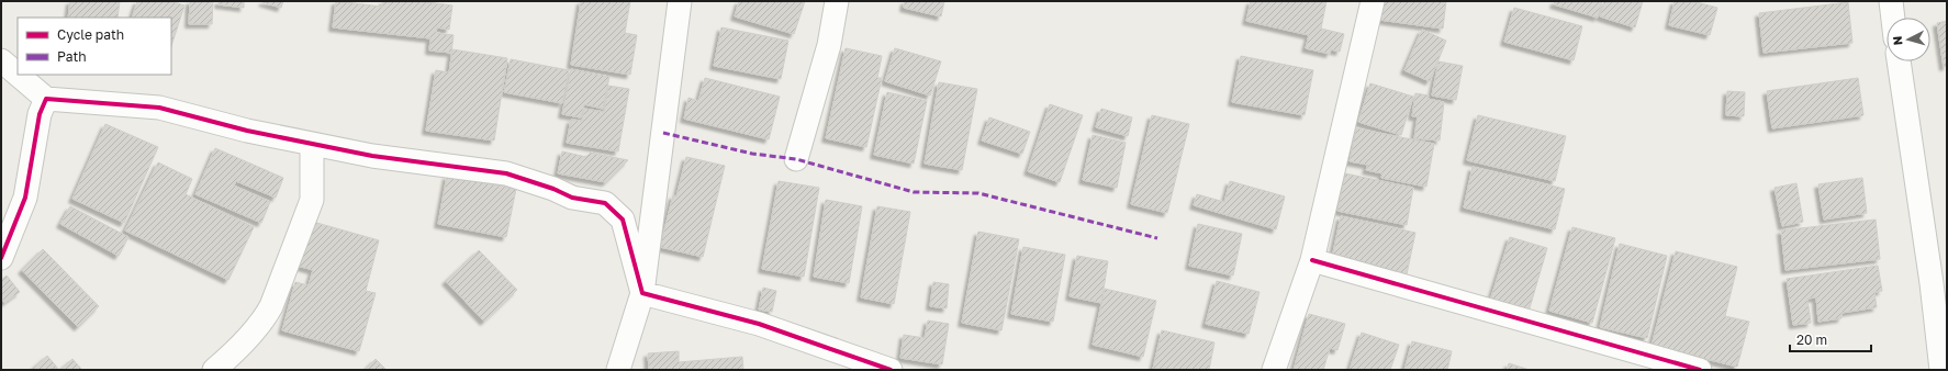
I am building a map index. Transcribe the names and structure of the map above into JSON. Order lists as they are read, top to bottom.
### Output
{
  "legend": ["Cycle path", "Path"],
  "scale_bar": "20 m",
  "north": "left"
}
